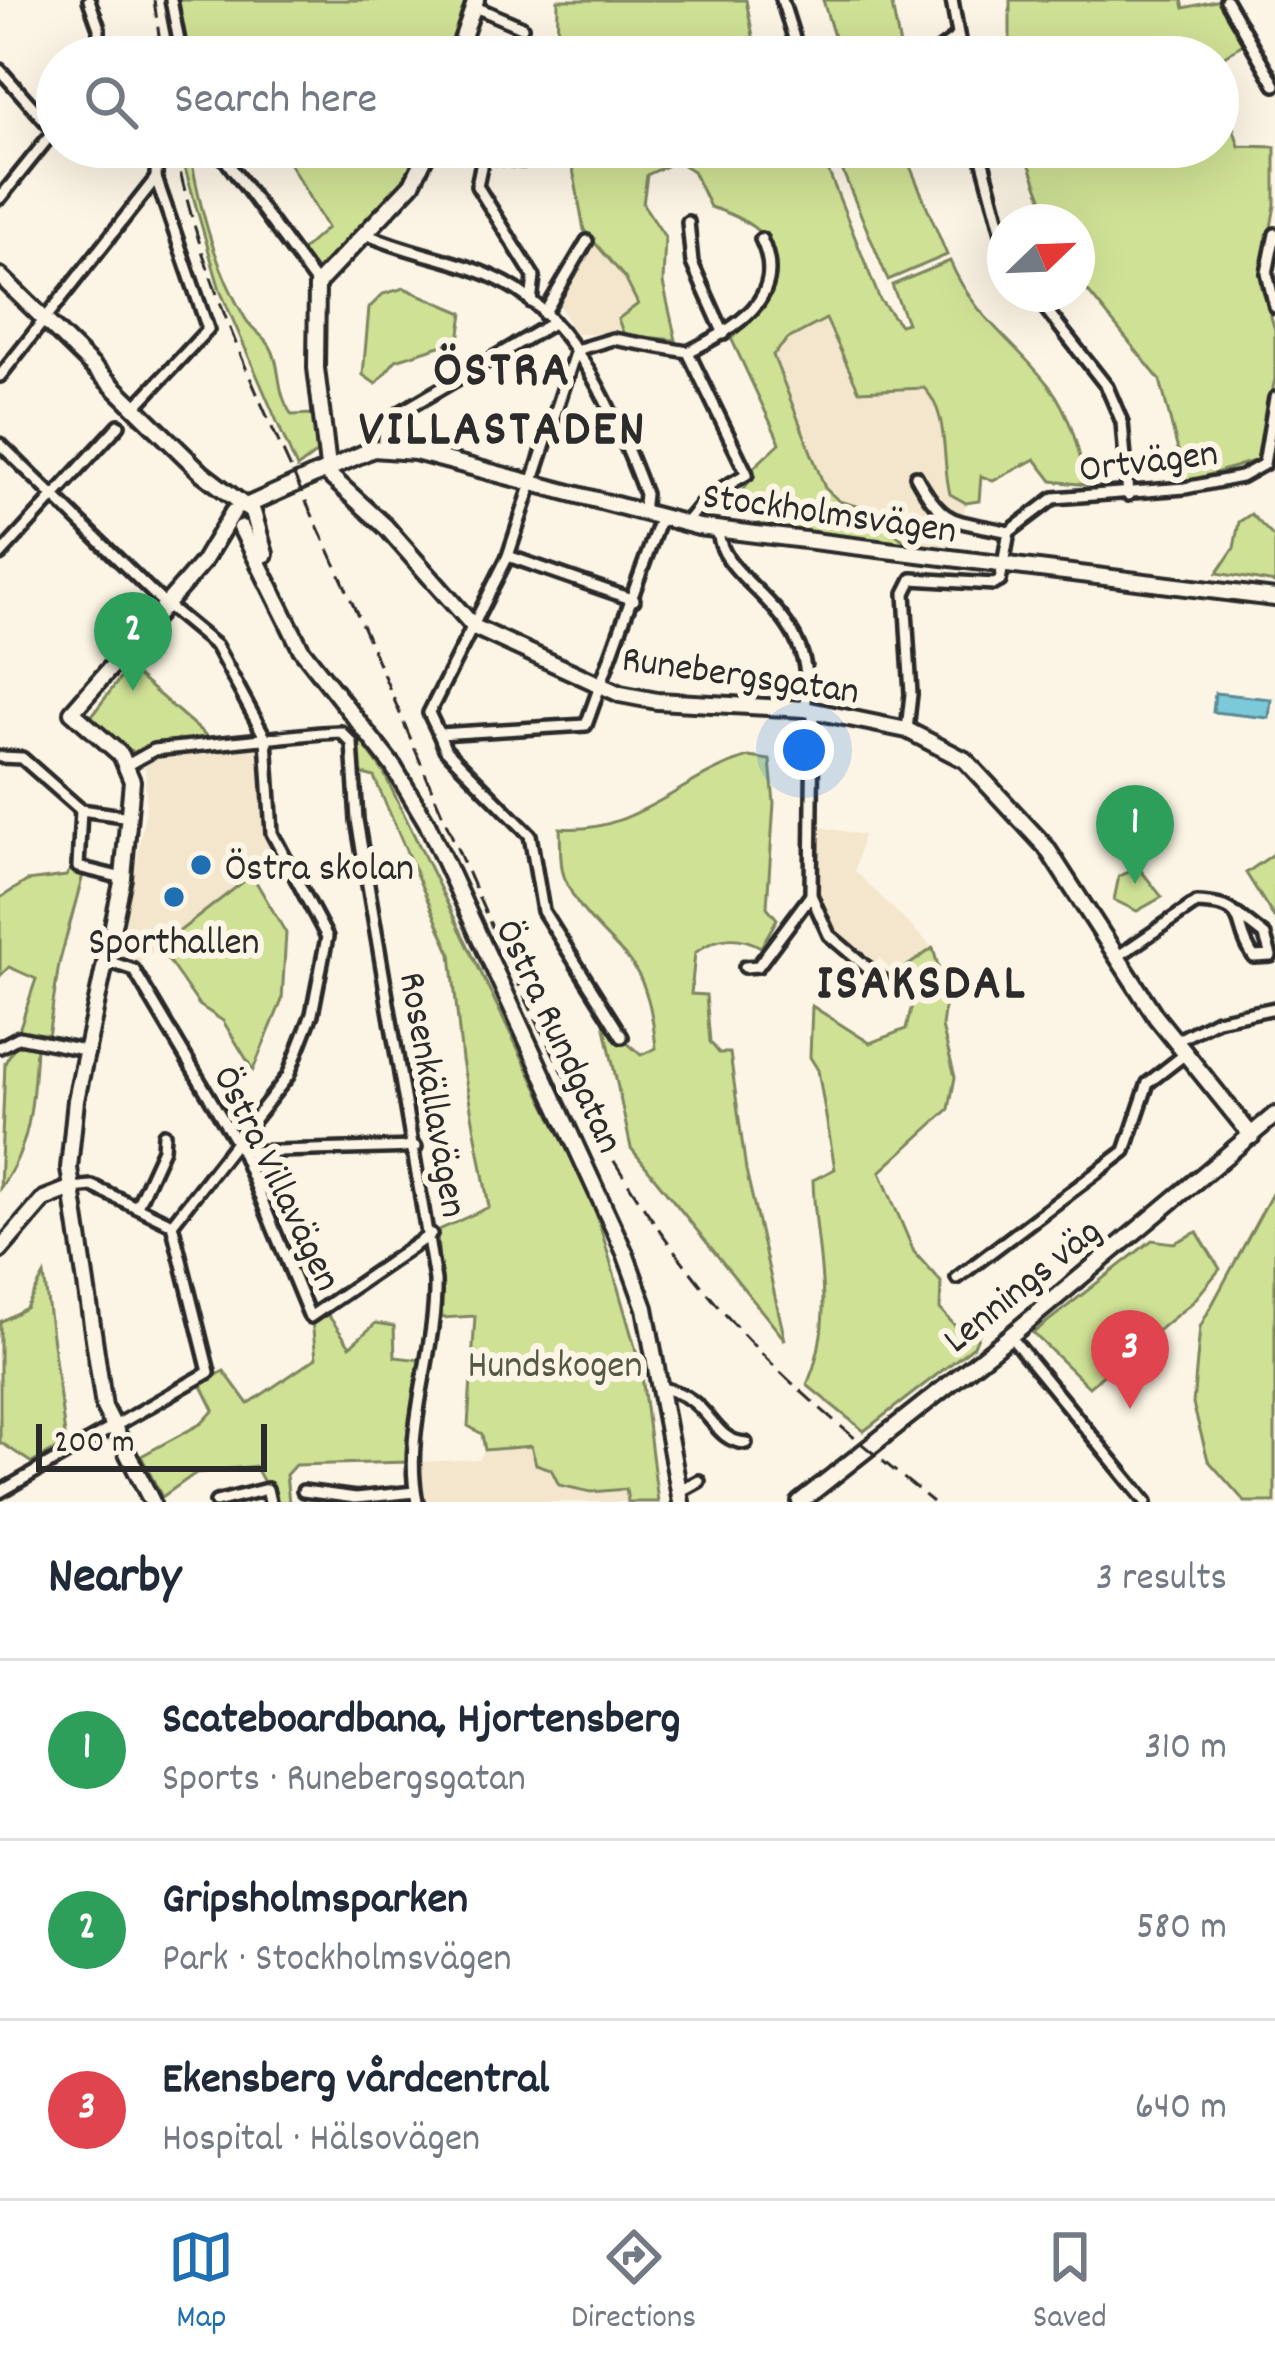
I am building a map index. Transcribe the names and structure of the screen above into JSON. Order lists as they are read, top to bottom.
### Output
{
  "streets": {
    "street": [
      "Ortvägen",
      "Stockholmsvägen",
      "Runebergsgatan",
      "Östra Rundgatan",
      "Rosenkällavägen",
      "Östra Villavägen",
      "Lennings väg"
    ]
  },
  "crossings": [
    ["Runebergsgatan", "Lennings väg"],
    ["Rosenkällavägen", "Östra Villavägen"]
  ],
  "districts": ["ÖSTRA VILLASTADEN", "ISAKSDAL"],
  "parks": ["Hundskogen"],
  "places": ["Östra skolan", "Sporthallen"],
  "scale_bar": "200 m",
  "north": "top right",
  "page": {
    "search": "Search here",
    "pins": ["2", "1", "3"],
    "scale": "200 m",
    "heading": ["Nearby", "3 results"],
    "list": [
      {
        "mark": "1",
        "name": "Scateboardbana, Hjortensberg",
        "note": "Sports · Runebergsgatan",
        "value": "310 m"
      },
      {
        "mark": "2",
        "name": "Gripsholmsparken",
        "note": "Park · Stockholmsvägen",
        "value": "580 m"
      },
      {
        "mark": "3",
        "name": "Ekensberg vårdcentral",
        "note": "Hospital · Hälsovägen",
        "value": "640 m"
      }
    ],
    "nav": ["Map", "Directions", "Saved"]
  }
}
